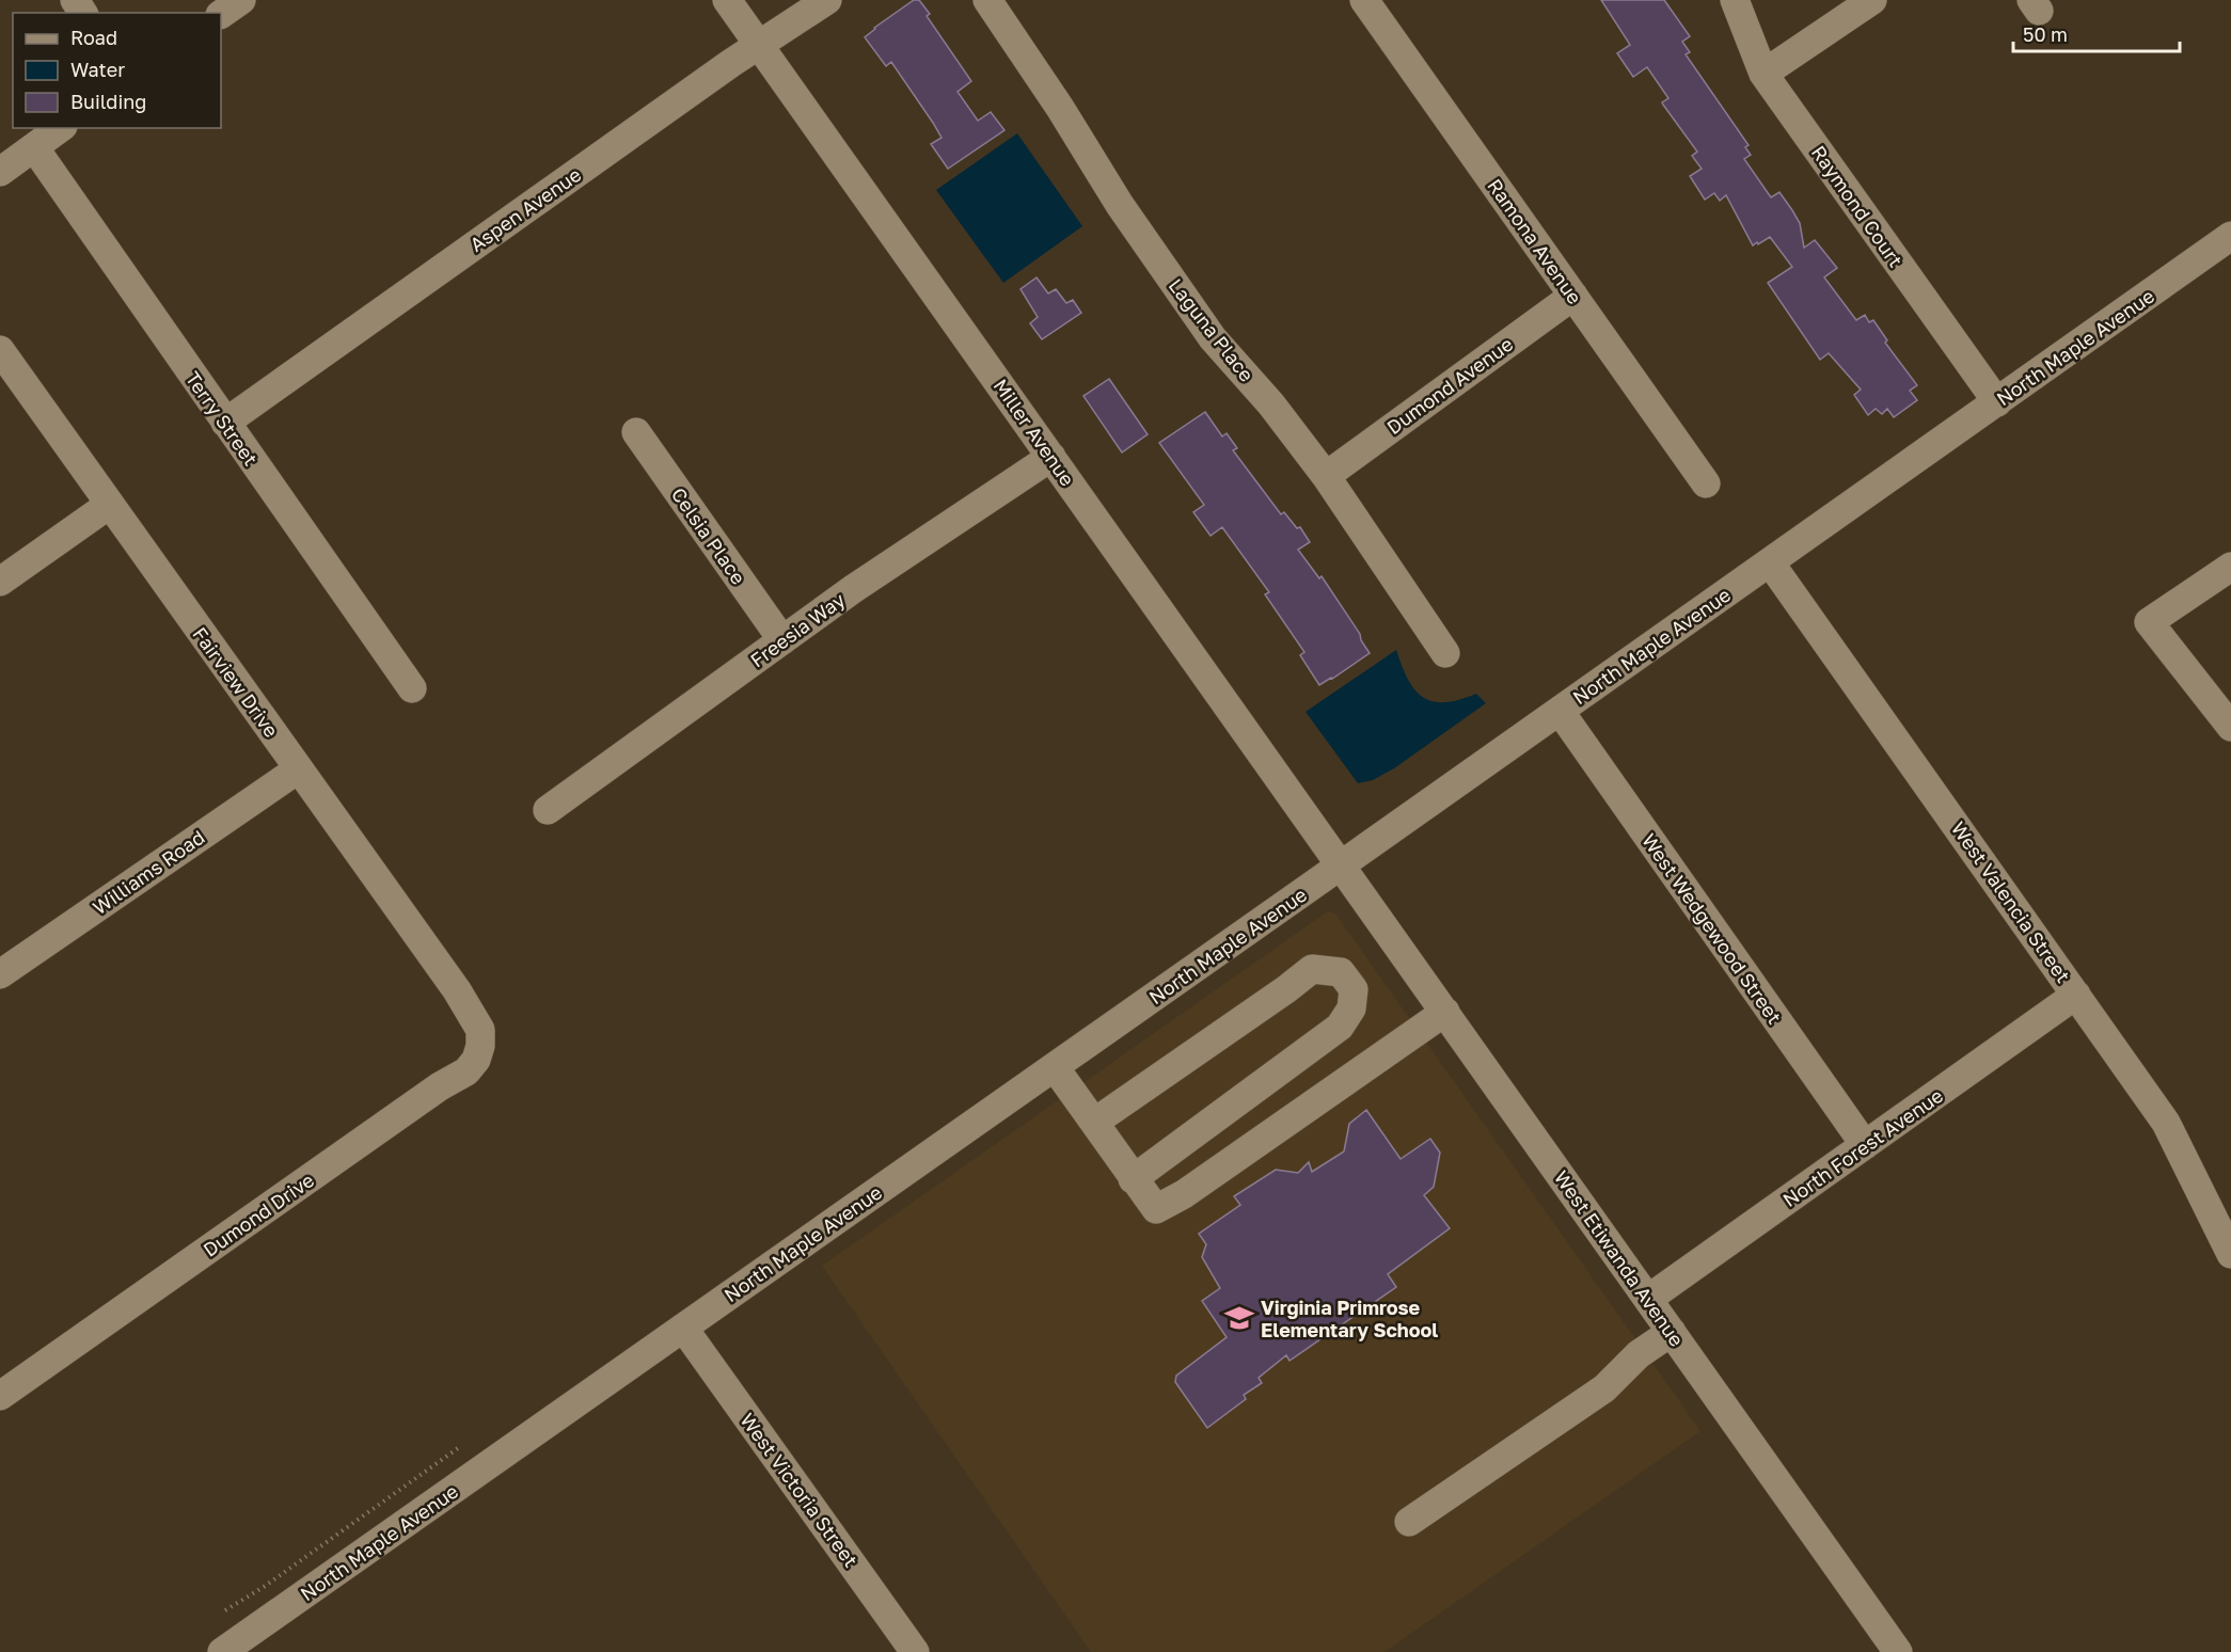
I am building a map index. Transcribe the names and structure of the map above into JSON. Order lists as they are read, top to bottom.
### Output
{
  "streets": {
    "street": [
      "Raymond Court",
      "Aspen Avenue",
      "Ramona Avenue",
      "Laguna Place",
      "North Maple Avenue",
      "Dumond Avenue",
      "Terry Street",
      "Miller Avenue",
      "Celsia Place",
      "Freesia Way",
      "Fairview Drive",
      "Williams Road",
      "West Valencia Street",
      "West Wedgewood Street",
      "North Forest Avenue",
      "Dumond Drive",
      "West Etiwanda Avenue",
      "West Victoria Street"
    ]
  },
  "crossings": [
    ["Raymond Court", "North Maple Avenue"],
    ["Aspen Avenue", "Terry Street"],
    ["Aspen Avenue", "Miller Avenue"],
    ["Ramona Avenue", "Dumond Avenue"],
    ["Laguna Place", "Dumond Avenue"],
    ["North Maple Avenue", "Miller Avenue"],
    ["North Maple Avenue", "West Valencia Street"],
    ["North Maple Avenue", "West Wedgewood Street"],
    ["North Maple Avenue", "West Etiwanda Avenue"],
    ["North Maple Avenue", "West Victoria Street"],
    ["Miller Avenue", "Freesia Way"],
    ["Miller Avenue", "West Etiwanda Avenue"],
    ["Celsia Place", "Freesia Way"],
    ["Fairview Drive", "Williams Road"],
    ["Fairview Drive", "Dumond Drive"],
    ["West Valencia Street", "North Forest Avenue"],
    ["West Wedgewood Street", "North Forest Avenue"],
    ["North Forest Avenue", "West Etiwanda Avenue"]
  ],
  "places": {
    "school or university": ["Virginia Primrose Elementary School"]
  },
  "legend": ["Road", "Water", "Building"],
  "scale_bar": "50 m"
}
